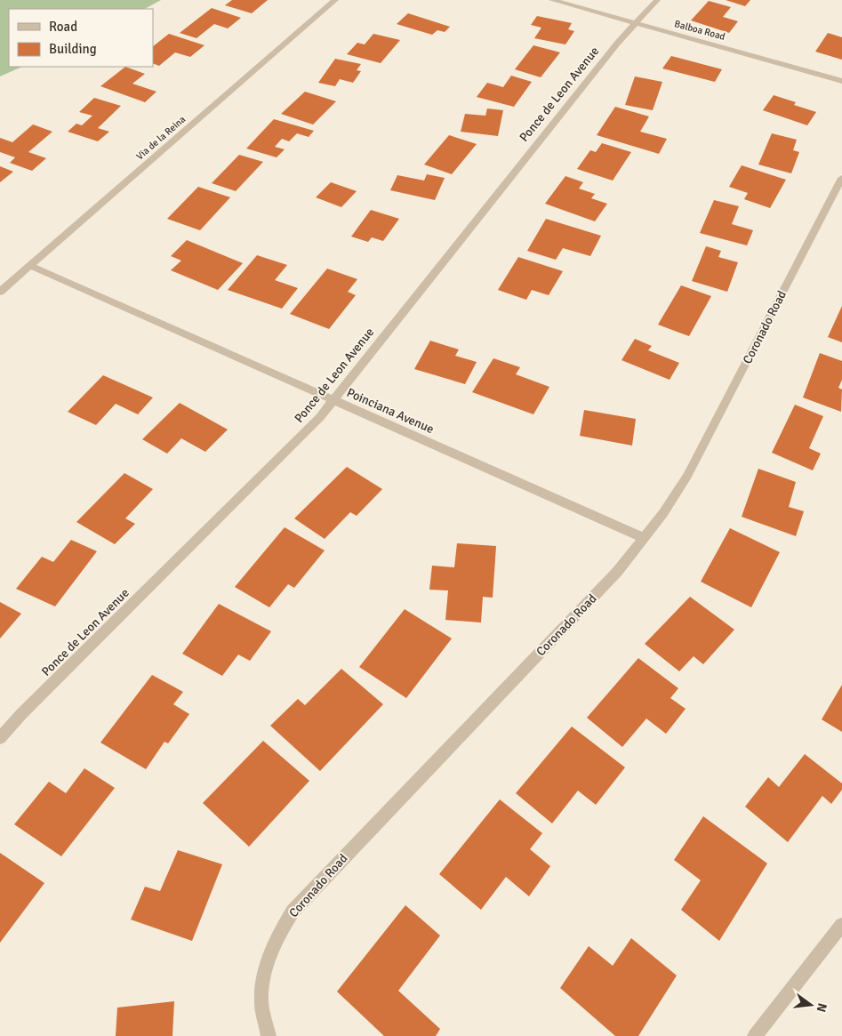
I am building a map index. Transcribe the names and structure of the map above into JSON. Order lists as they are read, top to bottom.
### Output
{
  "streets": {
    "street": [
      "Balboa Road",
      "Ponce de Leon Avenue",
      "Via de la Reina",
      "Coronado Road",
      "Poinciana Avenue"
    ]
  },
  "crossings": [
    ["Balboa Road", "Ponce de Leon Avenue"],
    ["Ponce de Leon Avenue", "Poinciana Avenue"],
    ["Via de la Reina", "Poinciana Avenue"],
    ["Coronado Road", "Poinciana Avenue"]
  ],
  "legend": ["Road", "Building"],
  "north": "right"
}
